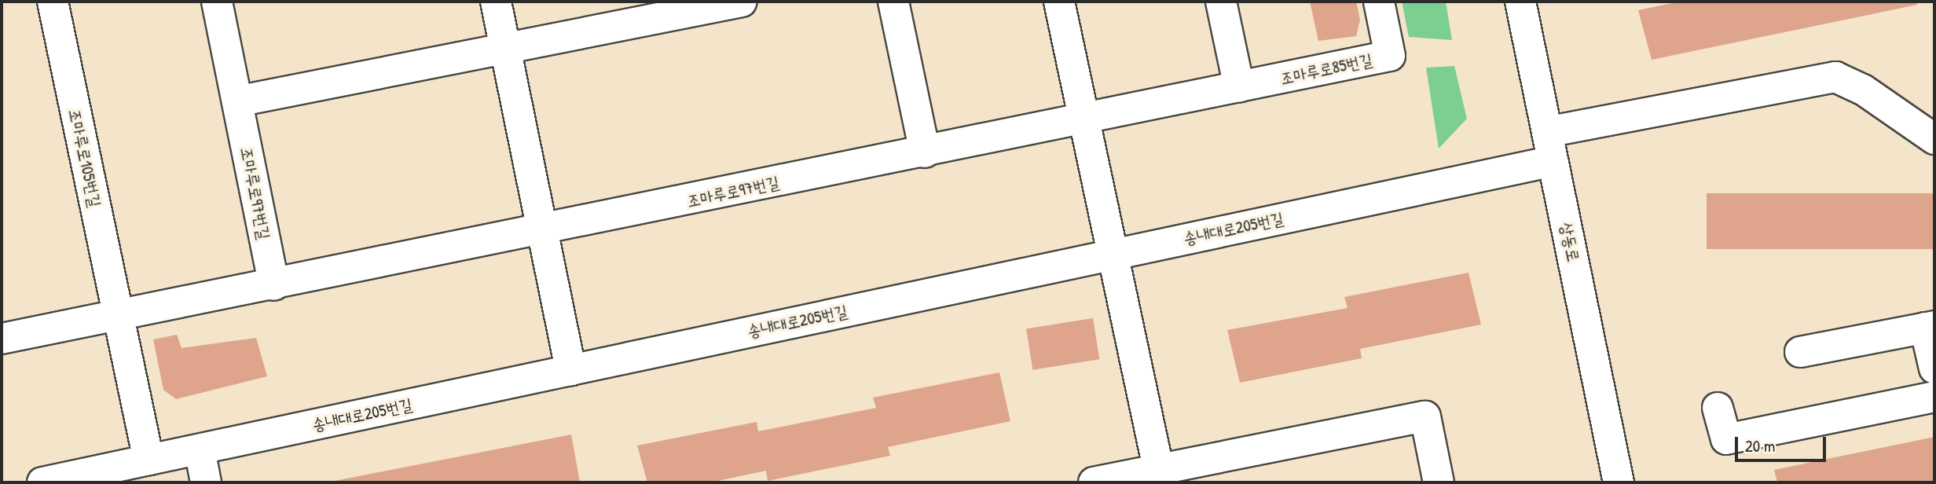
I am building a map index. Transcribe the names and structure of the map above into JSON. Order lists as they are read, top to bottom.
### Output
{
  "streets": {
    "street": [
      "조마루로85번길",
      "조마루로105번길",
      "조마루로97번길",
      "송내대로205번길",
      "상동로"
    ]
  },
  "crossings": [
    ["조마루로85번길", "조마루로97번길"],
    ["조마루로105번길", "조마루로97번길"],
    ["조마루로105번길", "송내대로205번길"],
    ["송내대로205번길", "상동로"]
  ],
  "scale_bar": "20 m"
}
